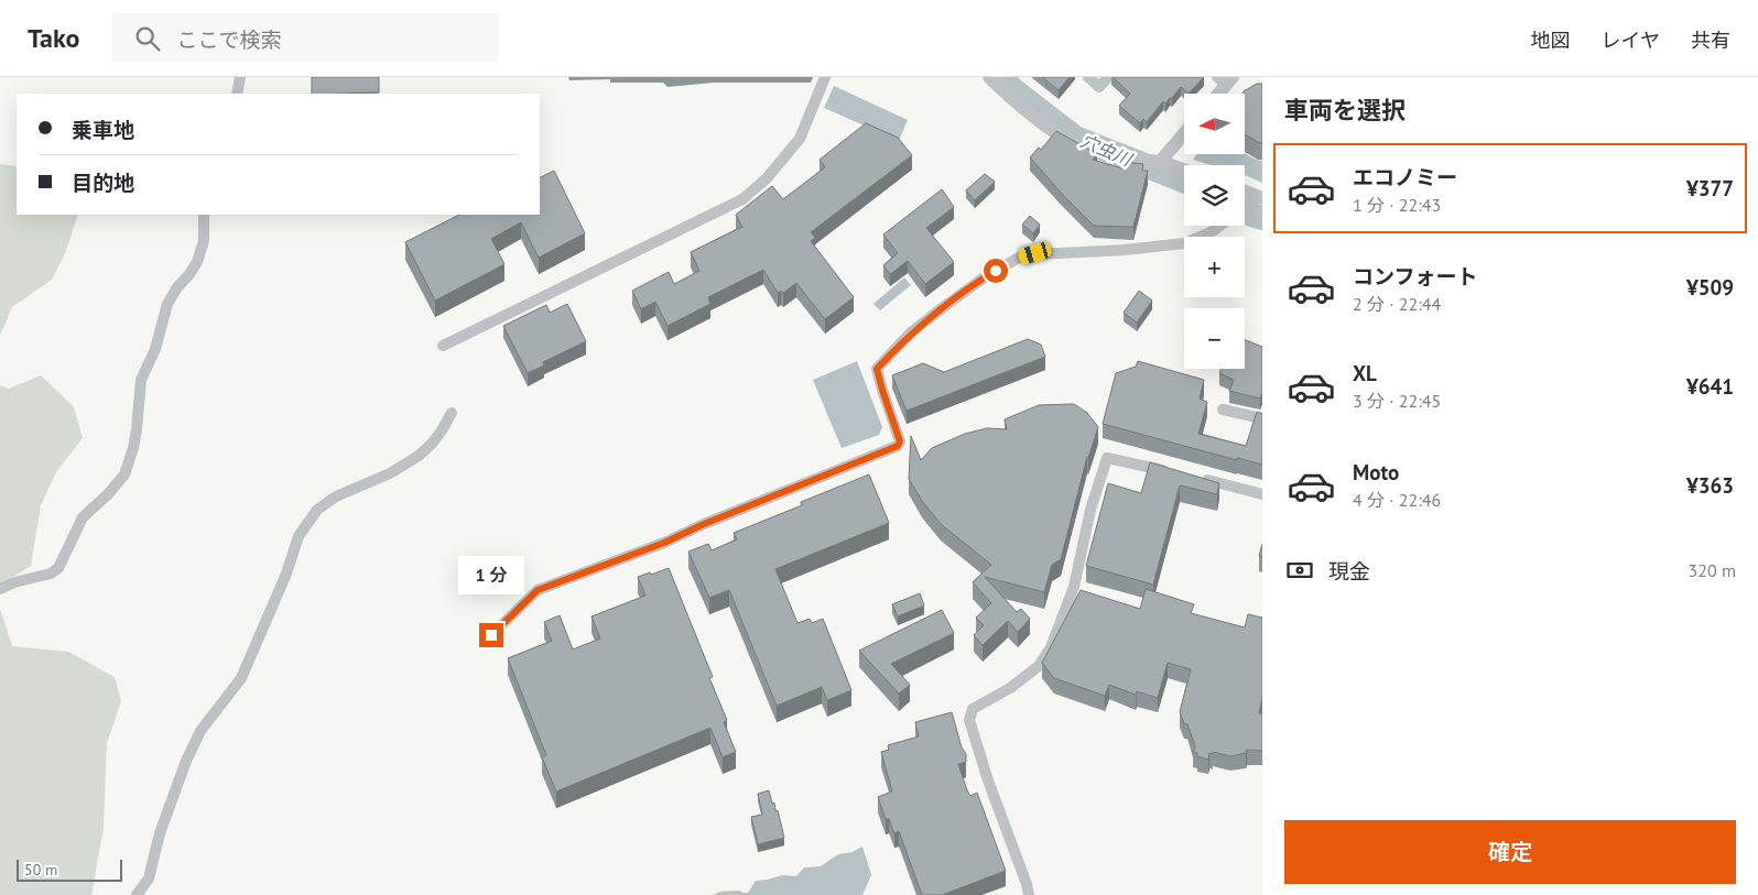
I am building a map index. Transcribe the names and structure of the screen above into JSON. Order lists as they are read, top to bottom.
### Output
{
  "water": ["穴虫川"],
  "scale_bar": "50 m",
  "north": "left",
  "page": {
    "header": "Tako",
    "search": "ここで検索",
    "nav": ["地図", "レイヤ", "共有"],
    "heading": "車両を選択",
    "map_buttons": ["+", "−"],
    "banner": ["乗車地", "目的地"],
    "list": [
      {
        "name": "エコノミー",
        "note": "1 分 · 22:43",
        "value": "¥377"
      },
      {
        "name": "コンフォート",
        "note": "2 分 · 22:44",
        "value": "¥509"
      },
      {
        "name": "XL",
        "note": "3 分 · 22:45",
        "value": "¥641"
      },
      {
        "name": "Moto",
        "note": "4 分 · 22:46",
        "value": "¥363"
      }
    ],
    "pay": ["現金", "320 m"],
    "bubble": "1 分",
    "buttons": "確定",
    "scale": "50 m"
  }
}
